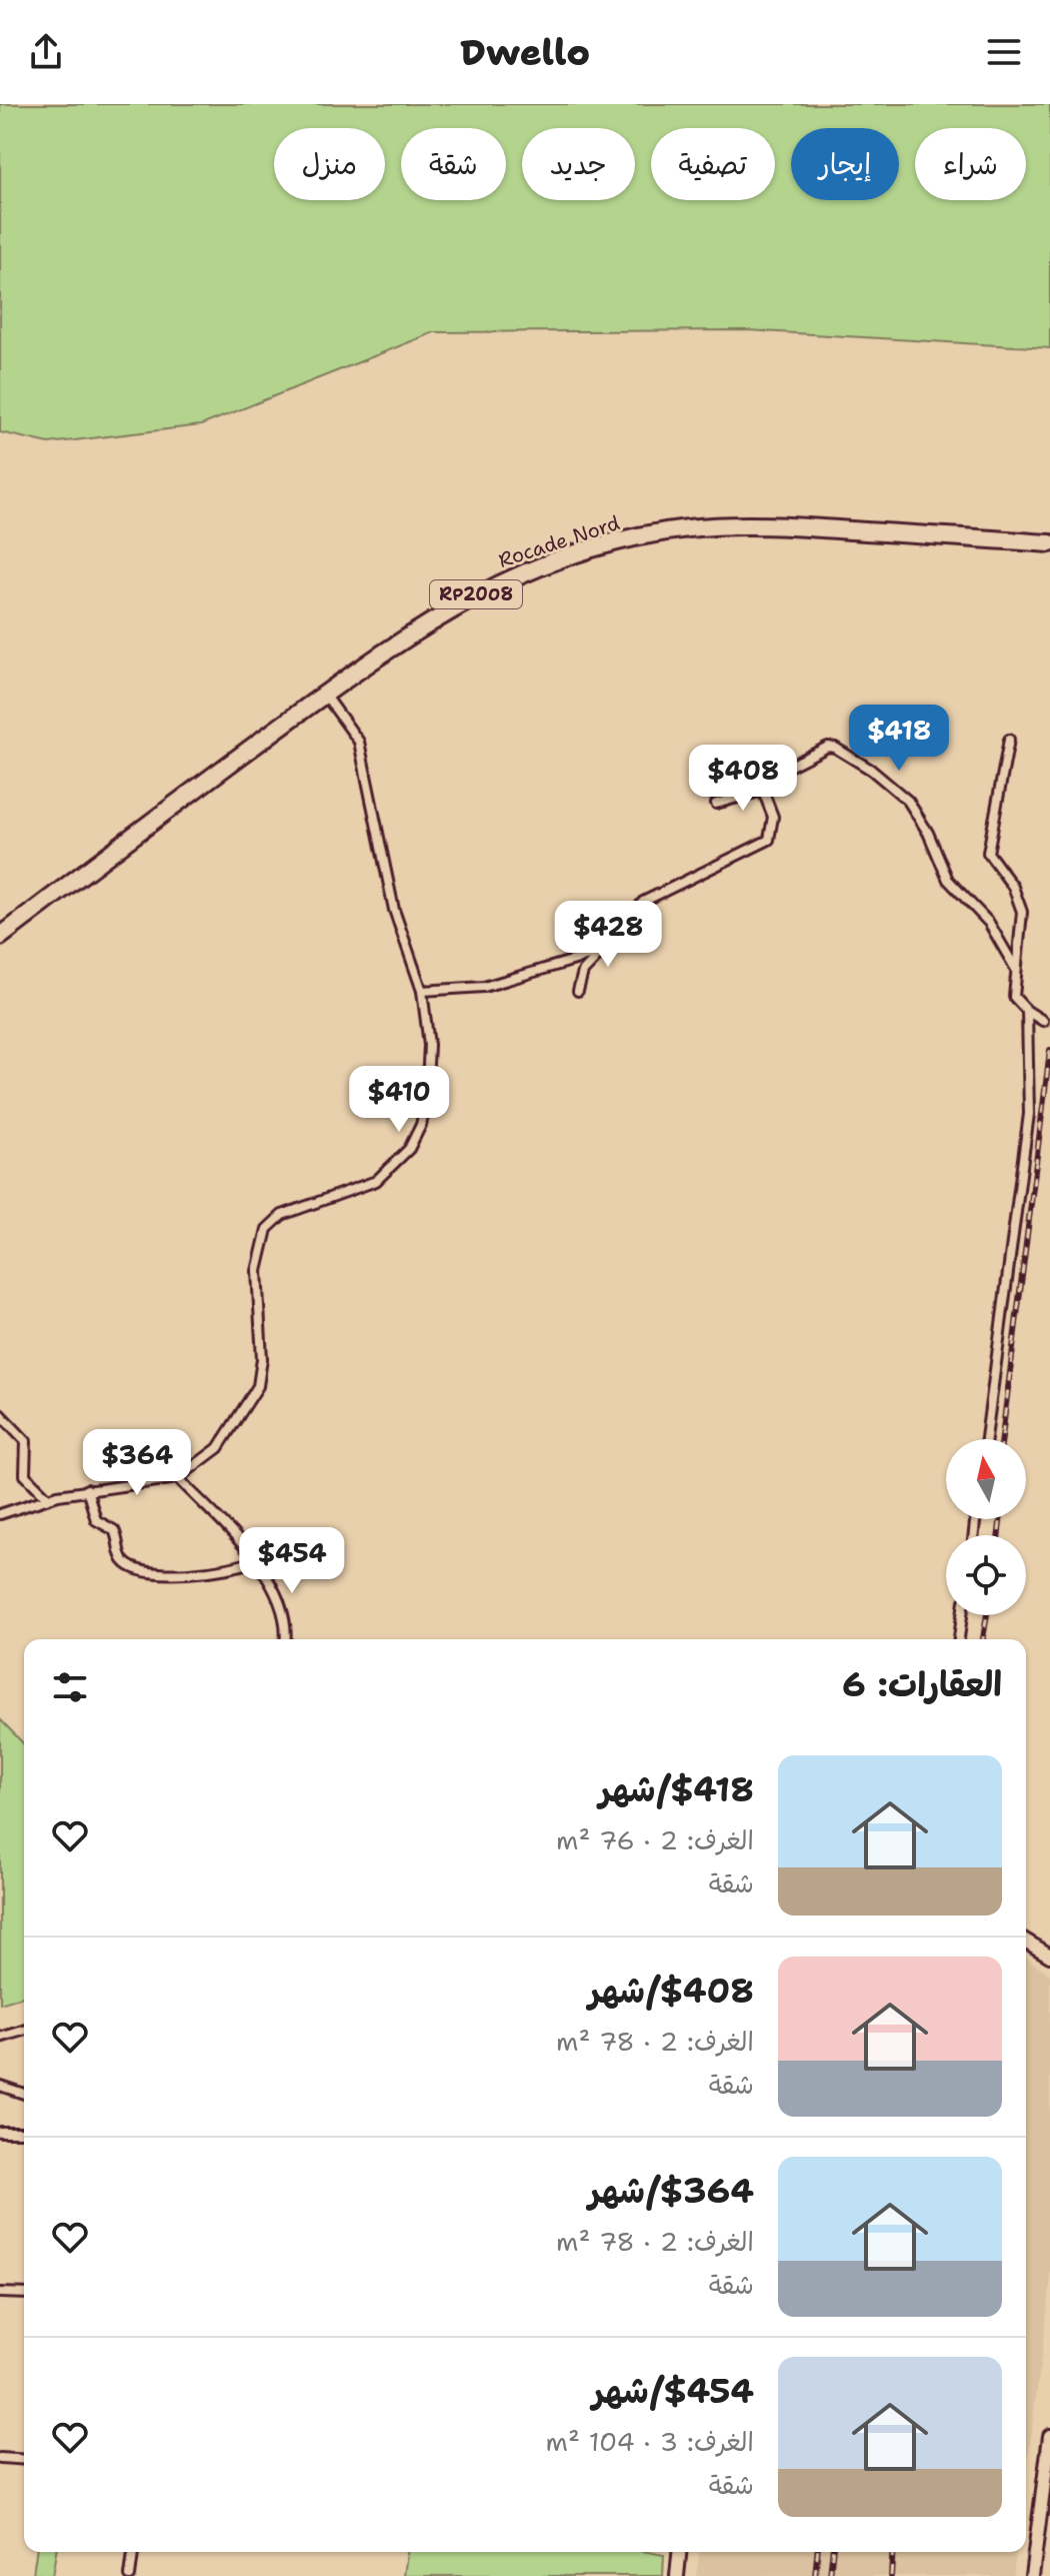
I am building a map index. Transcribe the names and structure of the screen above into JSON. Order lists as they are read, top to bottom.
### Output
{
  "streets": {
    "highway": ["Rocade Nord", "RP2008"]
  },
  "north": "top",
  "page": {
    "header": "Dwello",
    "chip": [
      "شراء",
      "إيجار",
      "تصفية",
      "جديد",
      "شقة",
      "منزل"
    ],
    "price": [
      "$418",
      "$408",
      "$428",
      "$410",
      "$364",
      "$454"
    ],
    "heading": "العقارات: 6",
    "list": [
      {
        "name": "$418/شهر",
        "note": "الغرف: 2 · 76 m² · شقة"
      },
      {
        "name": "$408/شهر",
        "note": "الغرف: 2 · 78 m² · شقة"
      },
      {
        "name": "$364/شهر",
        "note": "الغرف: 2 · 78 m² · شقة"
      },
      {
        "name": "$454/شهر",
        "note": "الغرف: 3 · 104 m² · شقة"
      }
    ]
  }
}
